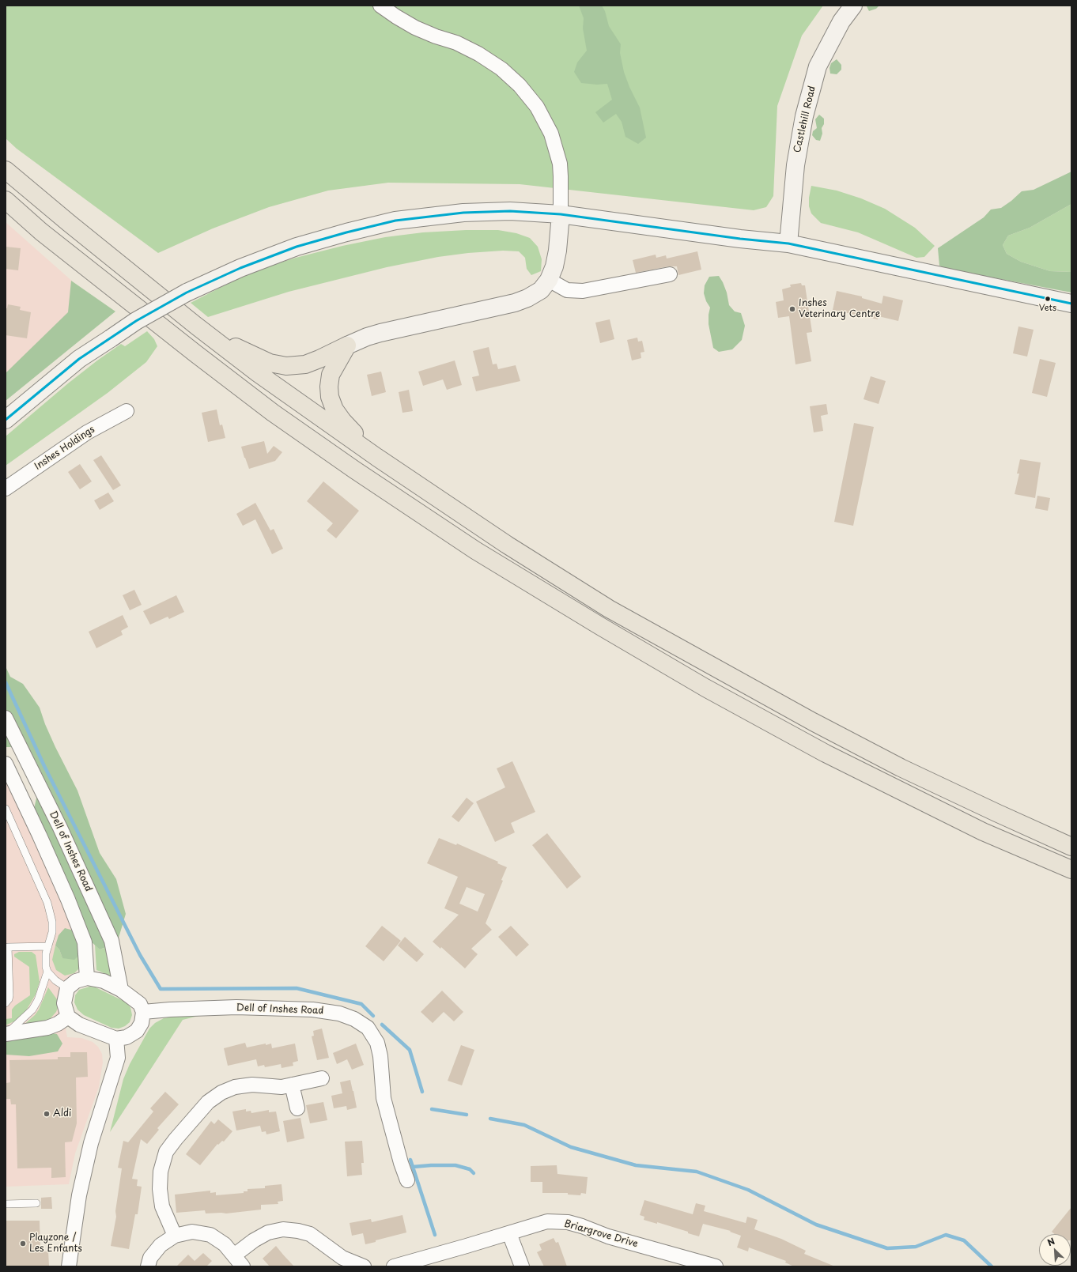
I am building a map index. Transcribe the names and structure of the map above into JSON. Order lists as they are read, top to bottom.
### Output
{
  "streets": {
    "main road": ["Castlehill Road"],
    "street": ["Inshes Holdings", "Dell of Inshes Road", "Briargrove Drive"]
  },
  "places": [
    "Vets",
    "Inshes Veterinary Centre",
    "Aldi",
    "Playzone / Les Enfants"
  ],
  "north": "top left"
}
